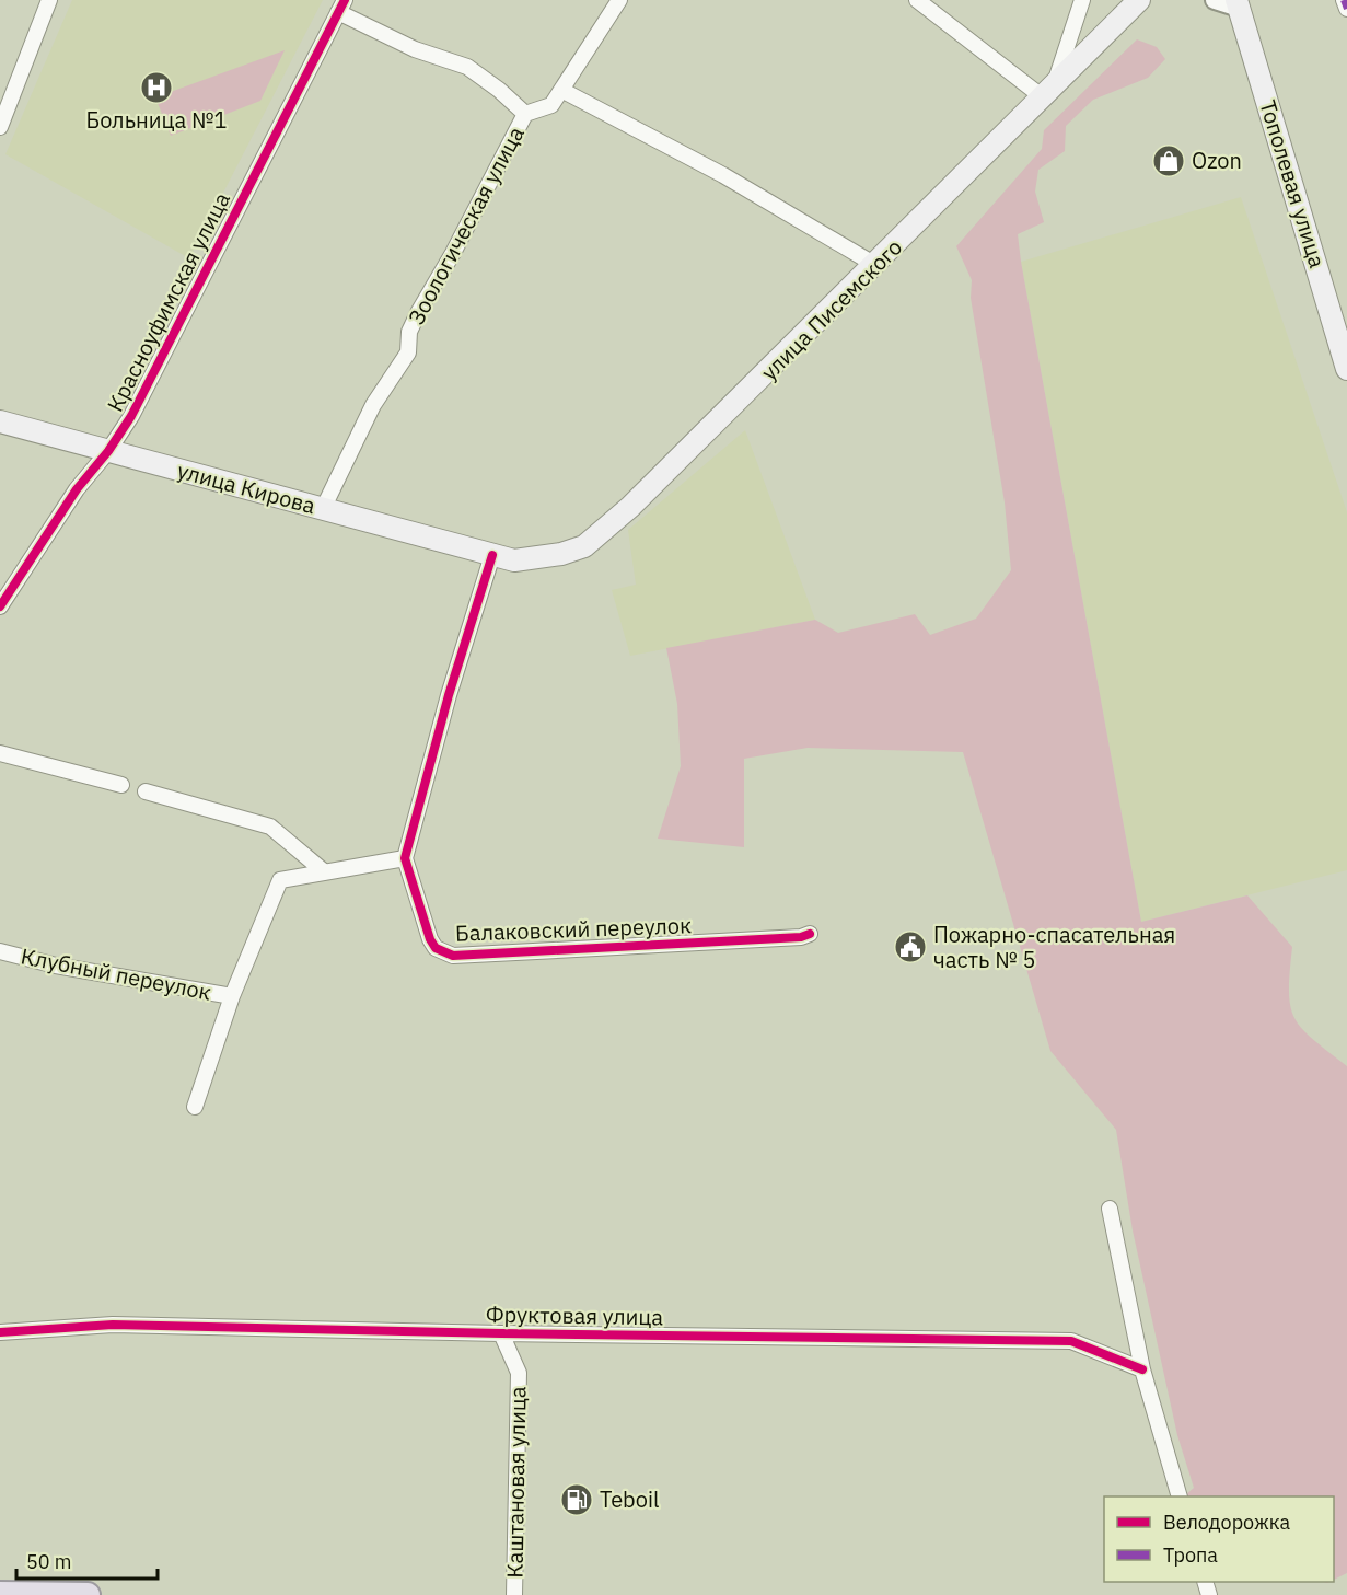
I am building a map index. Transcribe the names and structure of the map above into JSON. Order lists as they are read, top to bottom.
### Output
{
  "streets": {
    "main road": ["Тополевая улица", "улица Писемского", "улица Кирова"],
    "street": [
      "Зоологическая улица",
      "Красноуфимская улица",
      "Балаковский переулок",
      "Клубный переулок",
      "Фруктовая улица",
      "Каштановая улица"
    ]
  },
  "crossings": [
    ["Зоологическая улица", "улица Кирова"],
    ["Красноуфимская улица", "улица Кирова"],
    ["улица Писемского", "улица Кирова"],
    ["Фруктовая улица", "Каштановая улица"]
  ],
  "places": {
    "hospital": ["Больница №1"],
    "shop": ["Ozon"],
    "public building": ["Пожарно-спасательная часть № 5"],
    "fuel station": ["Teboil"]
  },
  "legend": ["Велодорожка", "Тропа"],
  "scale_bar": "50 m"
}
